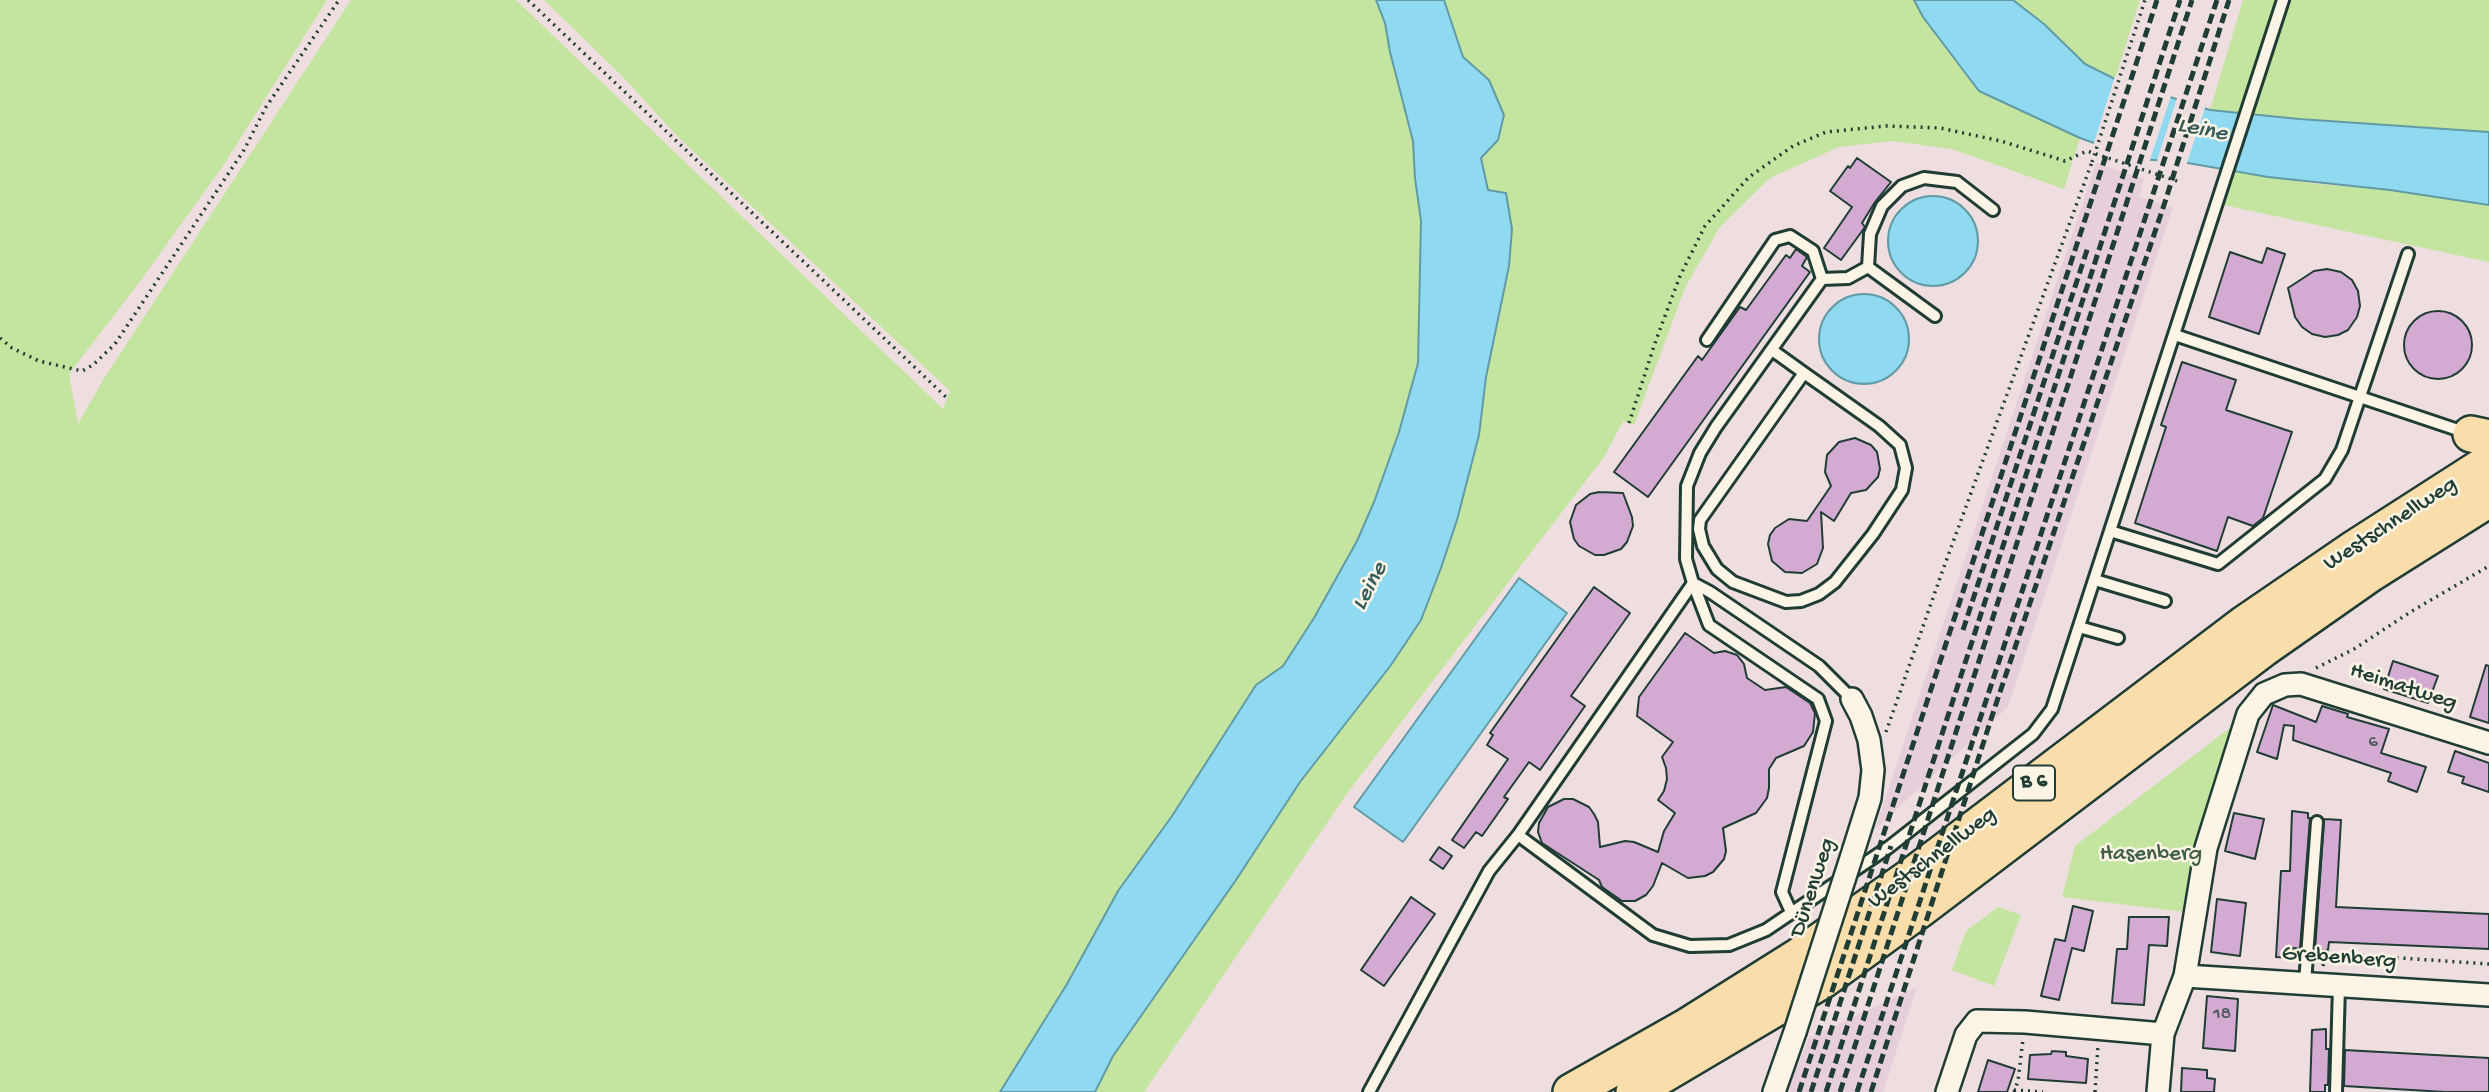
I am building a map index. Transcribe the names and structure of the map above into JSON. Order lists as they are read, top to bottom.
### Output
{
  "streets": {
    "highway": ["Westschnellweg", "B 6"],
    "street": ["Heimatweg", "Dünenweg", "Grebenberg"]
  },
  "water": ["Leine"],
  "parks": ["Hasenberg"],
  "house_numbers": ["6", "18"]
}
